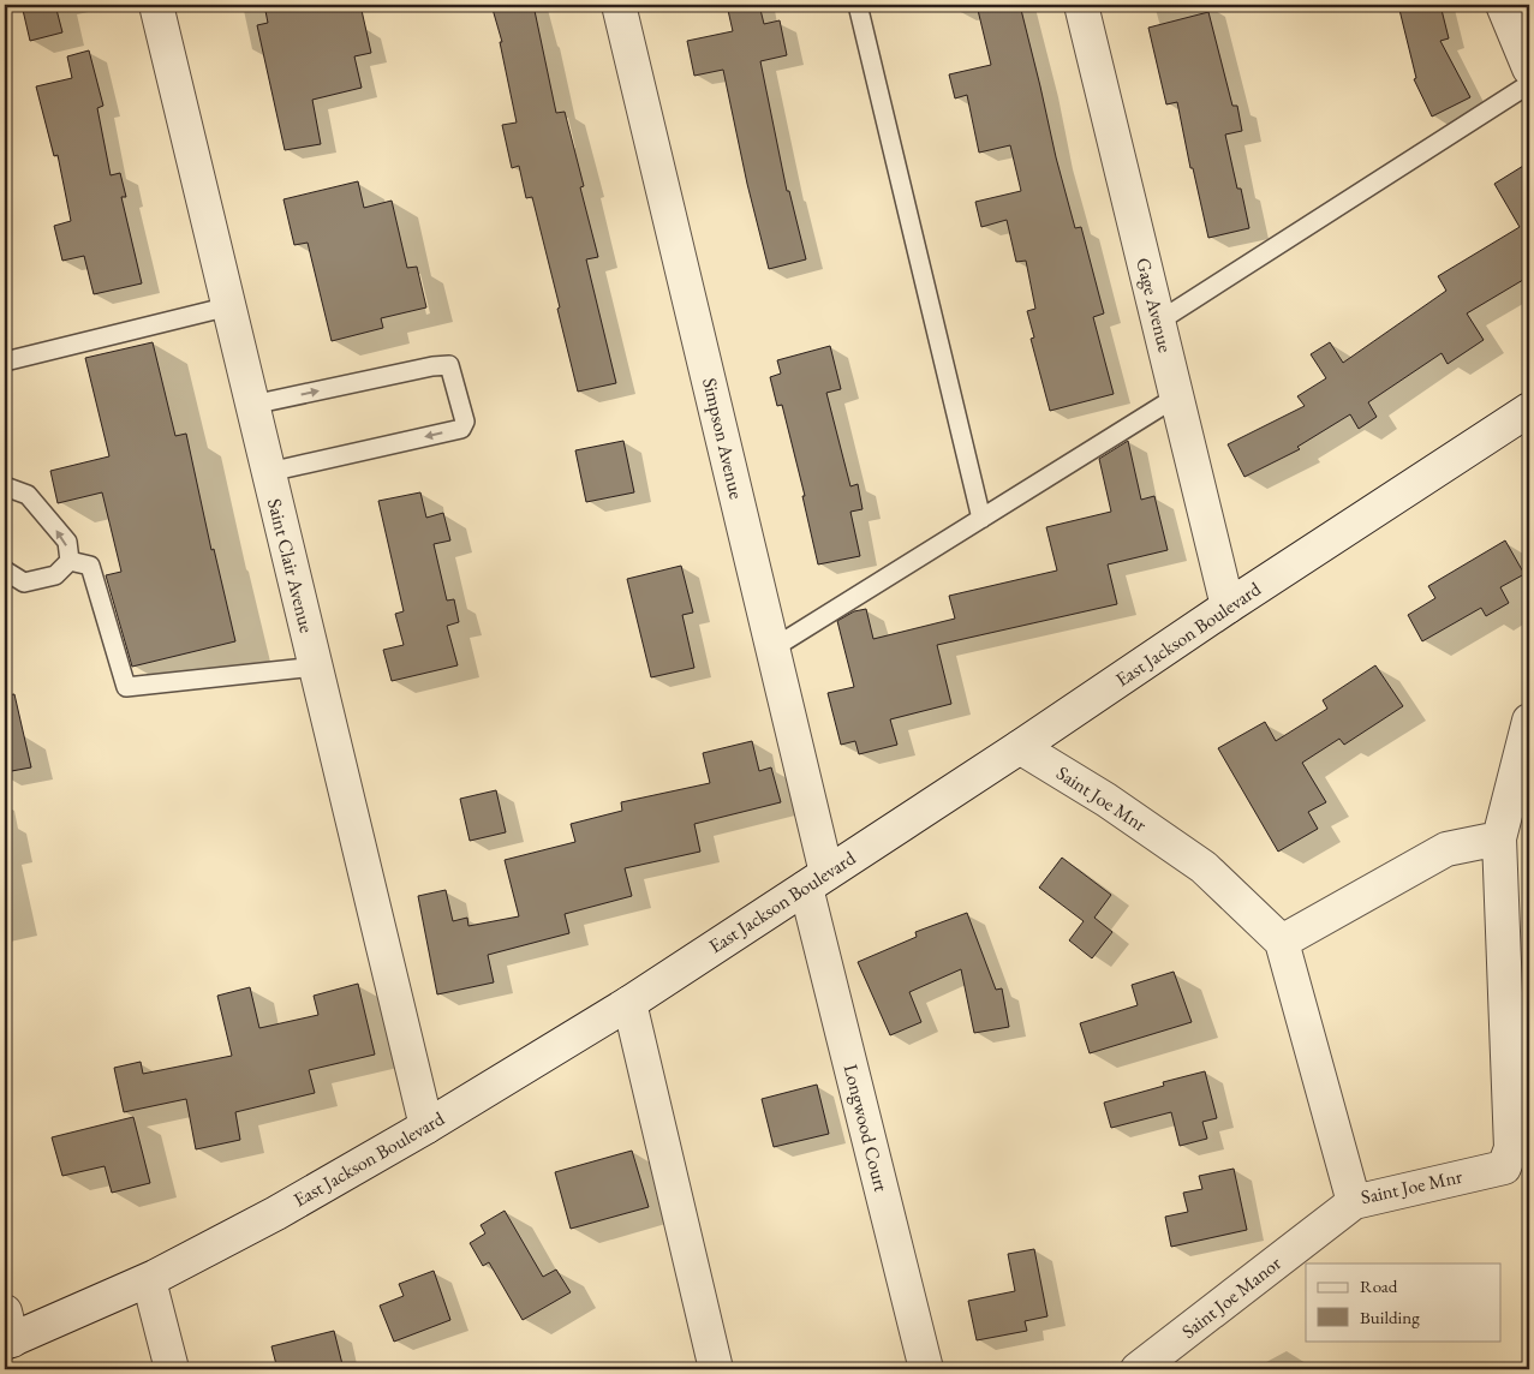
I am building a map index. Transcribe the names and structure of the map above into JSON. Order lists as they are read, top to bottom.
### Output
{
  "streets": {
    "street": [
      "Gage Avenue",
      "Simpson Avenue",
      "Saint Clair Avenue",
      "East Jackson Boulevard",
      "Saint Joe Mnr",
      "Longwood Court",
      "Saint Joe Manor"
    ]
  },
  "crossings": [
    ["Gage Avenue", "East Jackson Boulevard"],
    ["Simpson Avenue", "East Jackson Boulevard"],
    ["Simpson Avenue", "Longwood Court"],
    ["Saint Clair Avenue", "East Jackson Boulevard"],
    ["East Jackson Boulevard", "Saint Joe Mnr"],
    ["East Jackson Boulevard", "Longwood Court"],
    ["Saint Joe Mnr", "Saint Joe Manor"]
  ],
  "legend": ["Road", "Building"]
}
